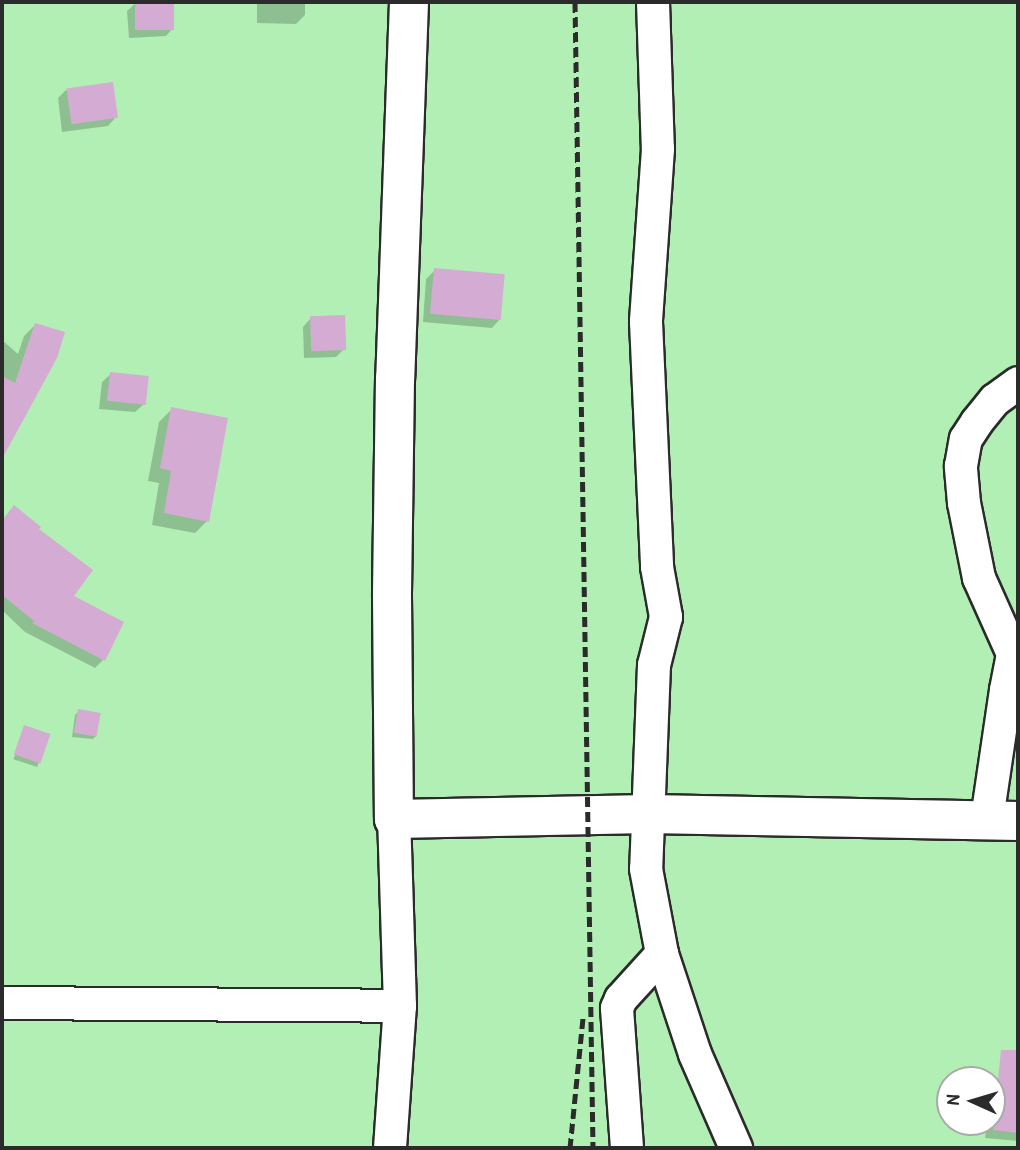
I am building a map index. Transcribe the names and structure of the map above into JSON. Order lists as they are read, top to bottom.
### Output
{
  "north": "left"
}
